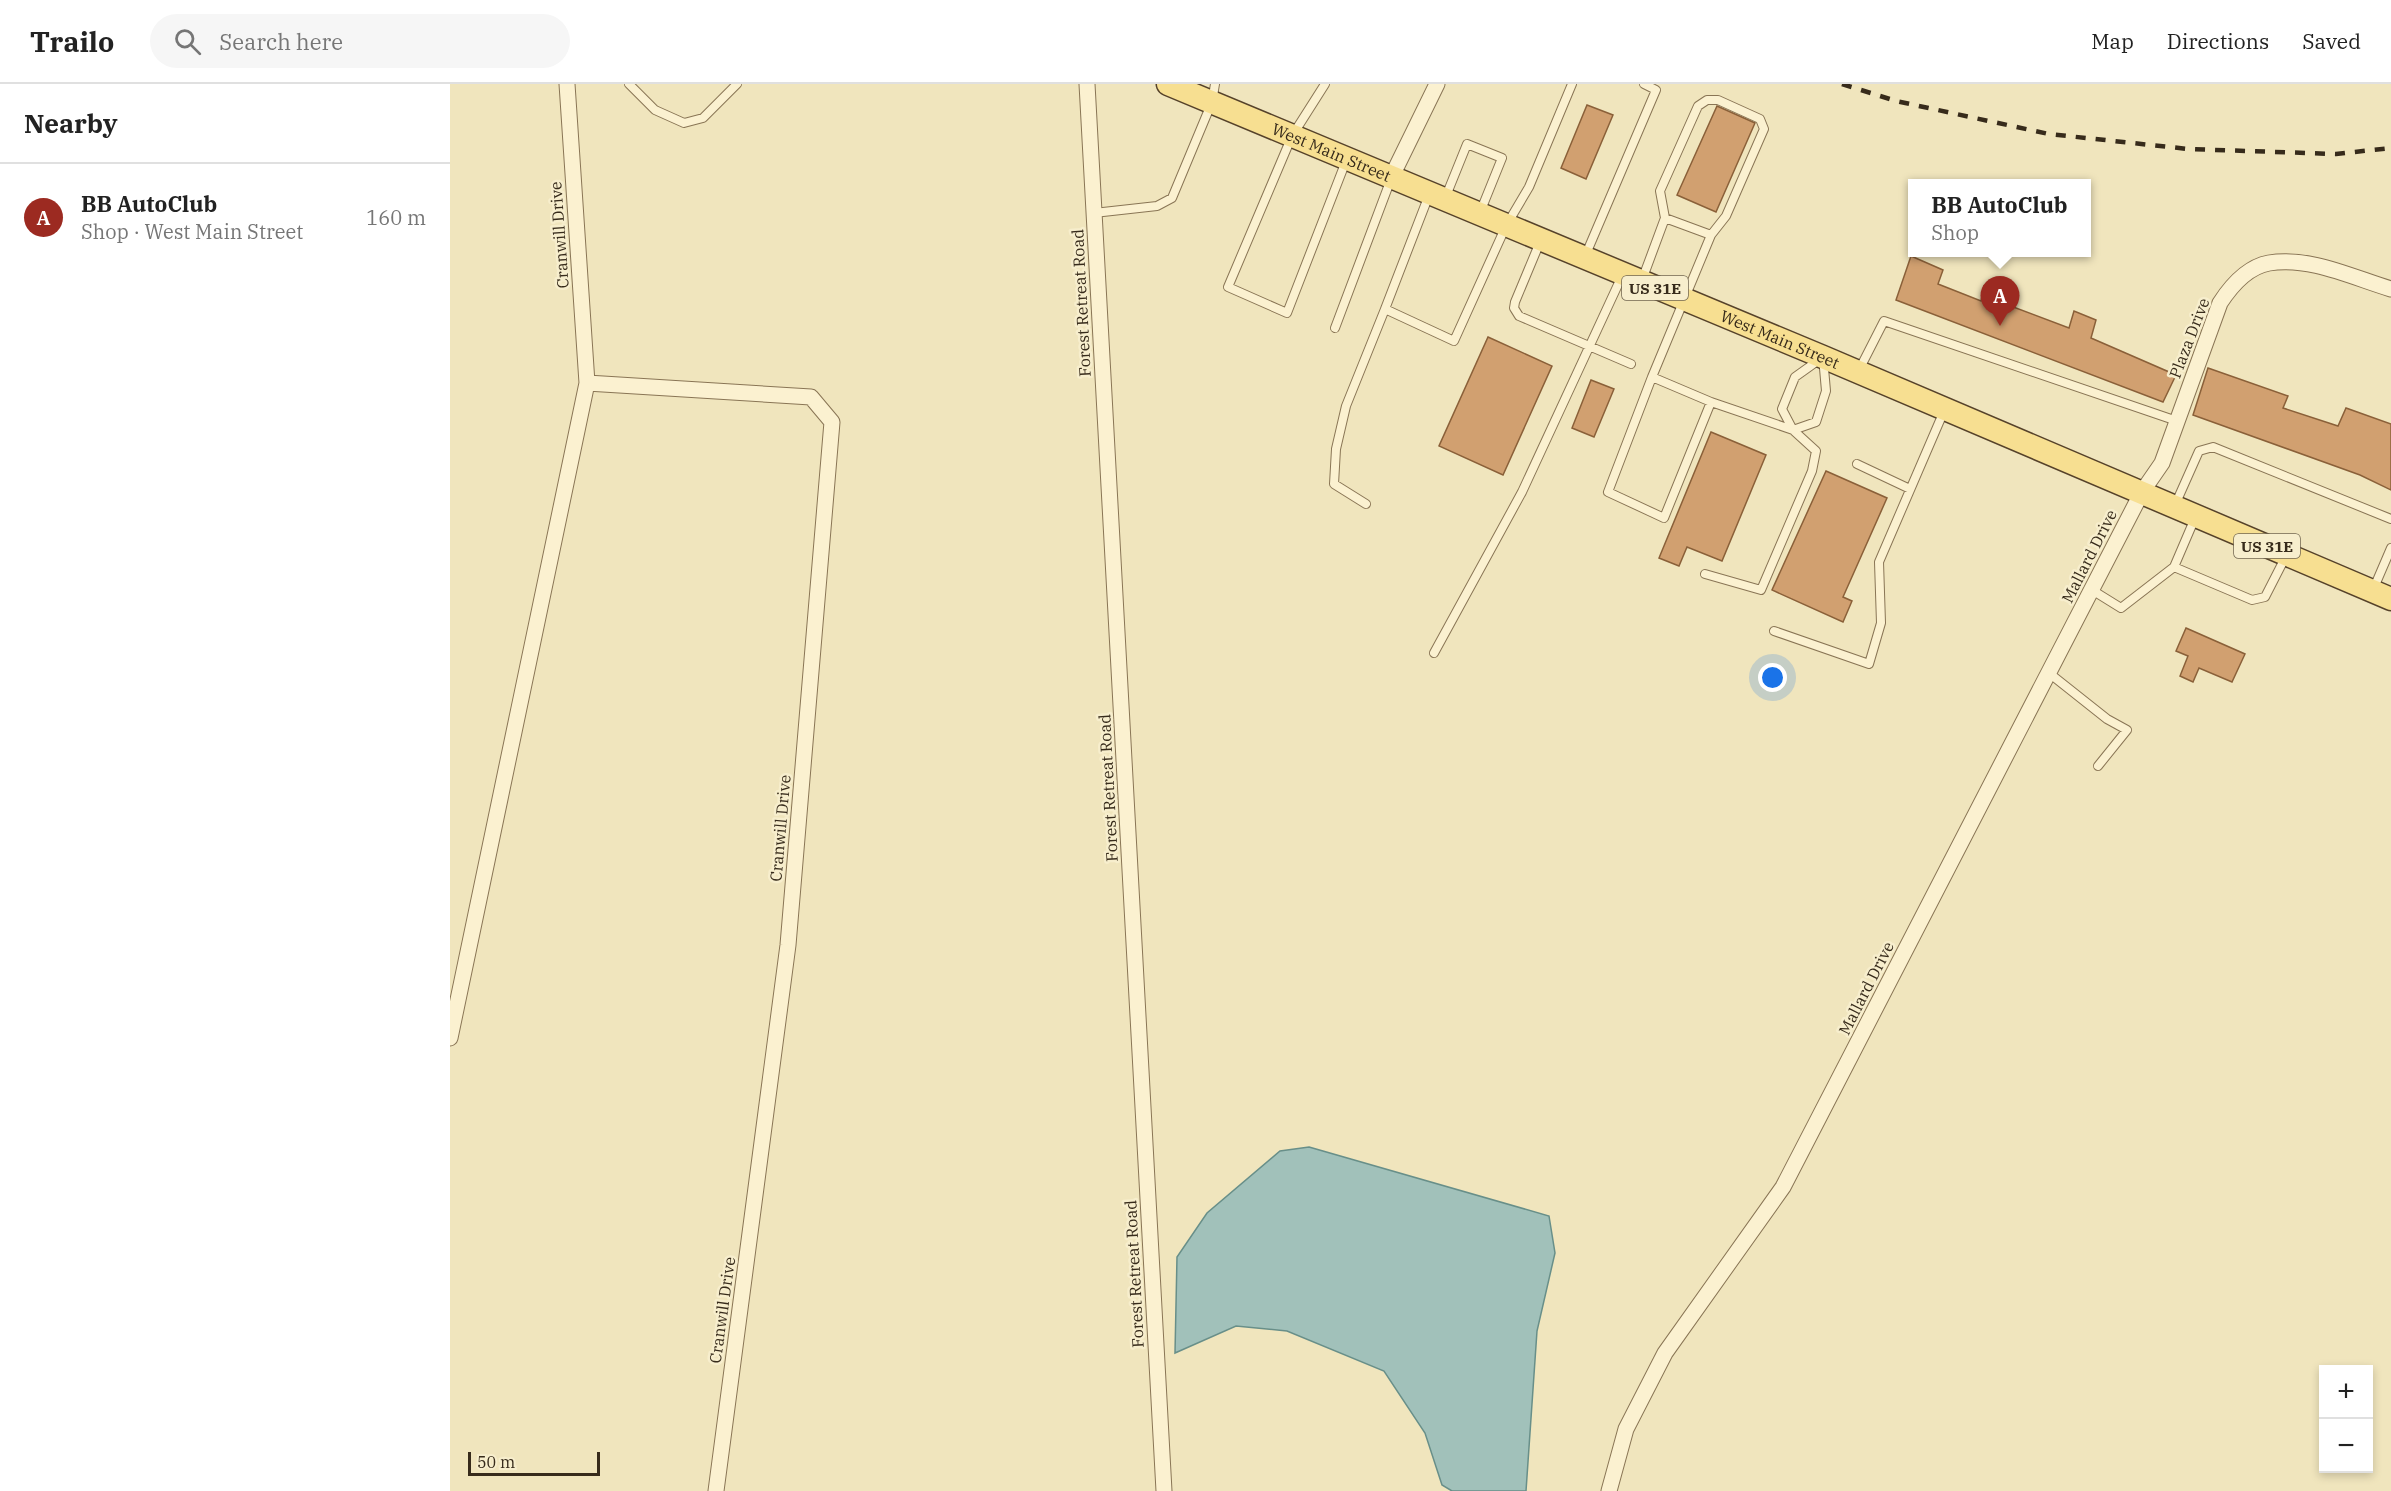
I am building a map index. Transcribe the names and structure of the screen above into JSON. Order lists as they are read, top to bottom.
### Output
{
  "streets": {
    "main road": ["West Main Street", "US 31E"],
    "street": [
      "Cranwill Drive",
      "Forest Retreat Road",
      "Plaza Drive",
      "Mallard Drive"
    ]
  },
  "crossings": [
    ["West Main Street", "Plaza Drive"],
    ["West Main Street", "Mallard Drive"],
    ["Plaza Drive", "Mallard Drive"]
  ],
  "scale_bar": "50 m",
  "page": {
    "header": "Trailo",
    "search": "Search here",
    "nav": ["Map", "Directions", "Saved"],
    "heading": "Nearby",
    "list": [
      {
        "mark": "A",
        "name": "BB AutoClub",
        "note": "Shop · West Main Street",
        "value": "160 m"
      }
    ],
    "popup": ["BB AutoClub", "Shop"],
    "pins": "A",
    "map_buttons": ["+", "−"],
    "scale": "50 m"
  }
}
